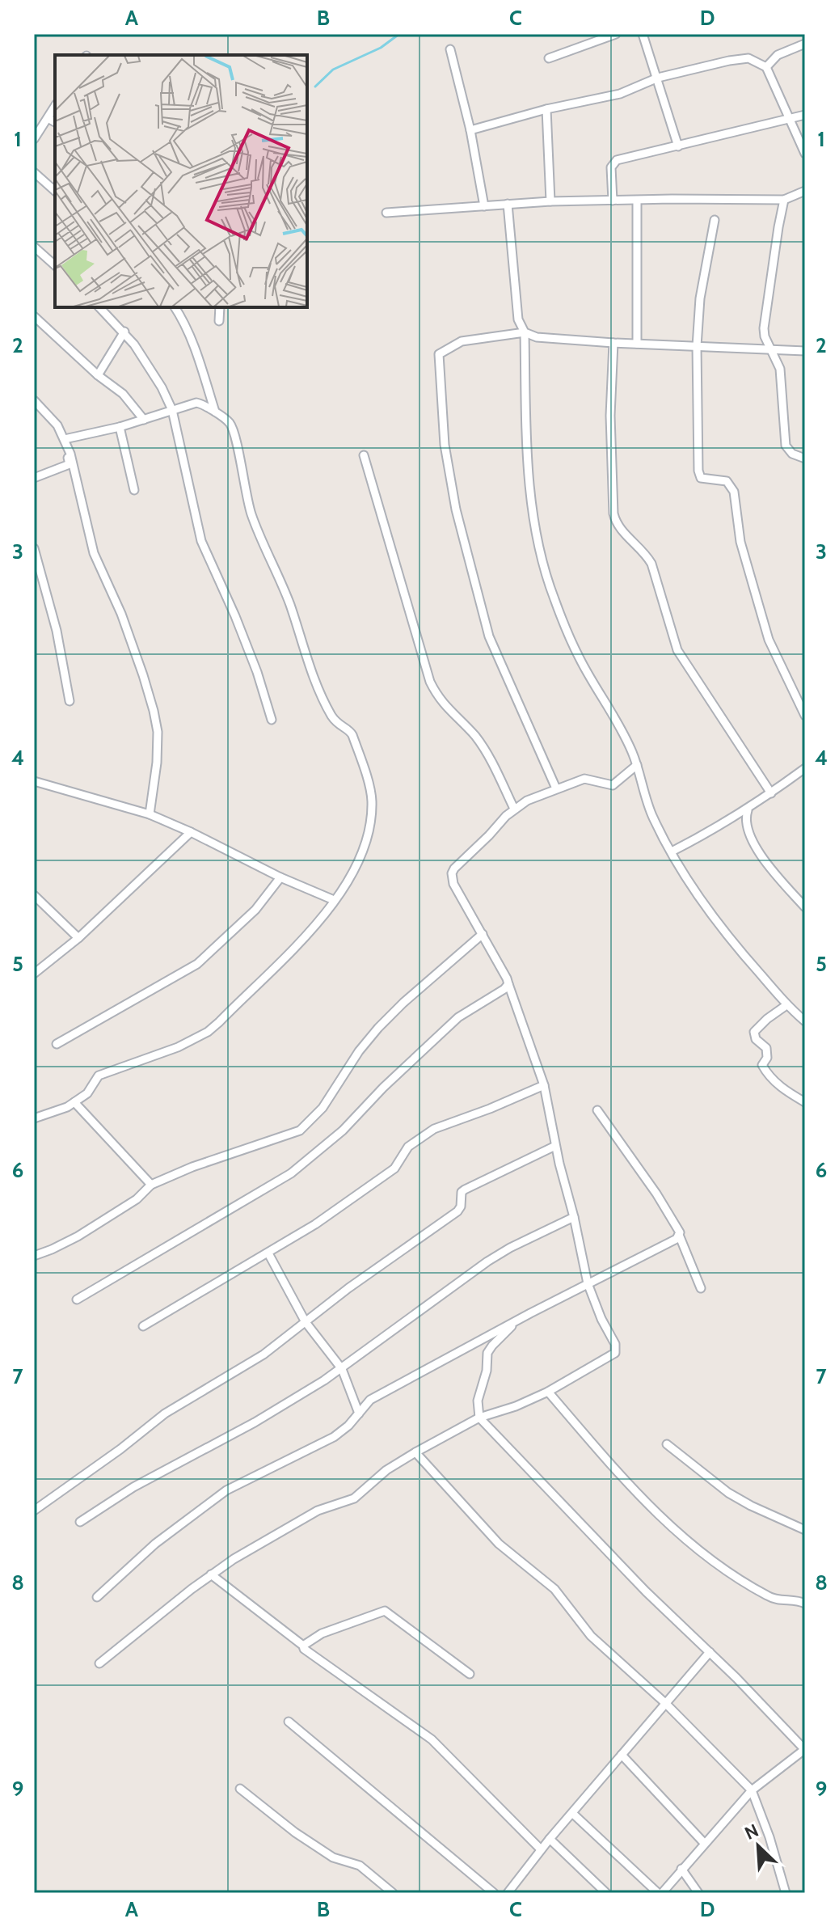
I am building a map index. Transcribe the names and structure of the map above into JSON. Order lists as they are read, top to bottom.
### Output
{
  "north": "top left",
  "grid": {
    "columns": [
      "A",
      "B",
      "C",
      "D"
    ],
    "rows": [
      "1",
      "2",
      "3",
      "4",
      "5",
      "6",
      "7",
      "8",
      "9"
    ]
  }
}
